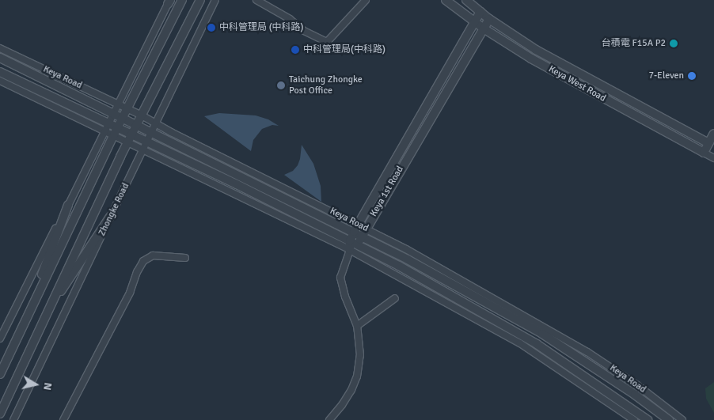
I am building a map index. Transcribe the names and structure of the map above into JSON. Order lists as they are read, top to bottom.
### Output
{
  "streets": {
    "street": [
      "Keya Road",
      "Keya West Road",
      "Keya 1st Road",
      "Zhongke Road"
    ]
  },
  "crossings": [
    ["Keya Road", "Keya 1st Road"],
    ["Keya Road", "Zhongke Road"],
    ["Keya West Road", "Keya 1st Road"]
  ],
  "places": [
    "中科管理局 (中科路)",
    "台積電 F15A P2",
    "中科管理局(中科路)",
    "7-Eleven",
    "Taichung Zhongke Post Office"
  ],
  "north": "right"
}
